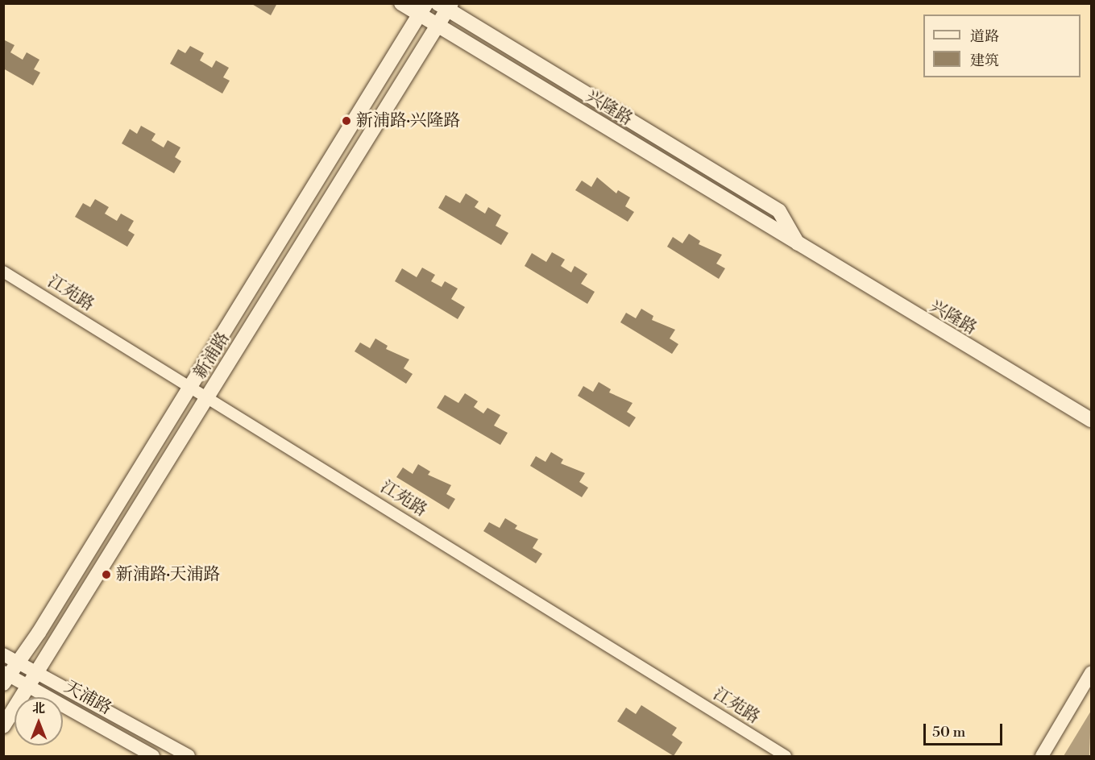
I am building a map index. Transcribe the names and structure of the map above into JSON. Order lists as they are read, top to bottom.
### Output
{
  "streets": {
    "main road": ["兴隆路", "新浦路"],
    "street": ["江苑路", "天浦路"]
  },
  "crossings": [
    ["兴隆路", "新浦路"],
    ["江苑路", "新浦路"],
    ["新浦路", "天浦路"]
  ],
  "places": ["新浦路·兴隆路", "新浦路·天浦路"],
  "legend": ["道路", "建筑"],
  "scale_bar": "50 m",
  "north": "top"
}
